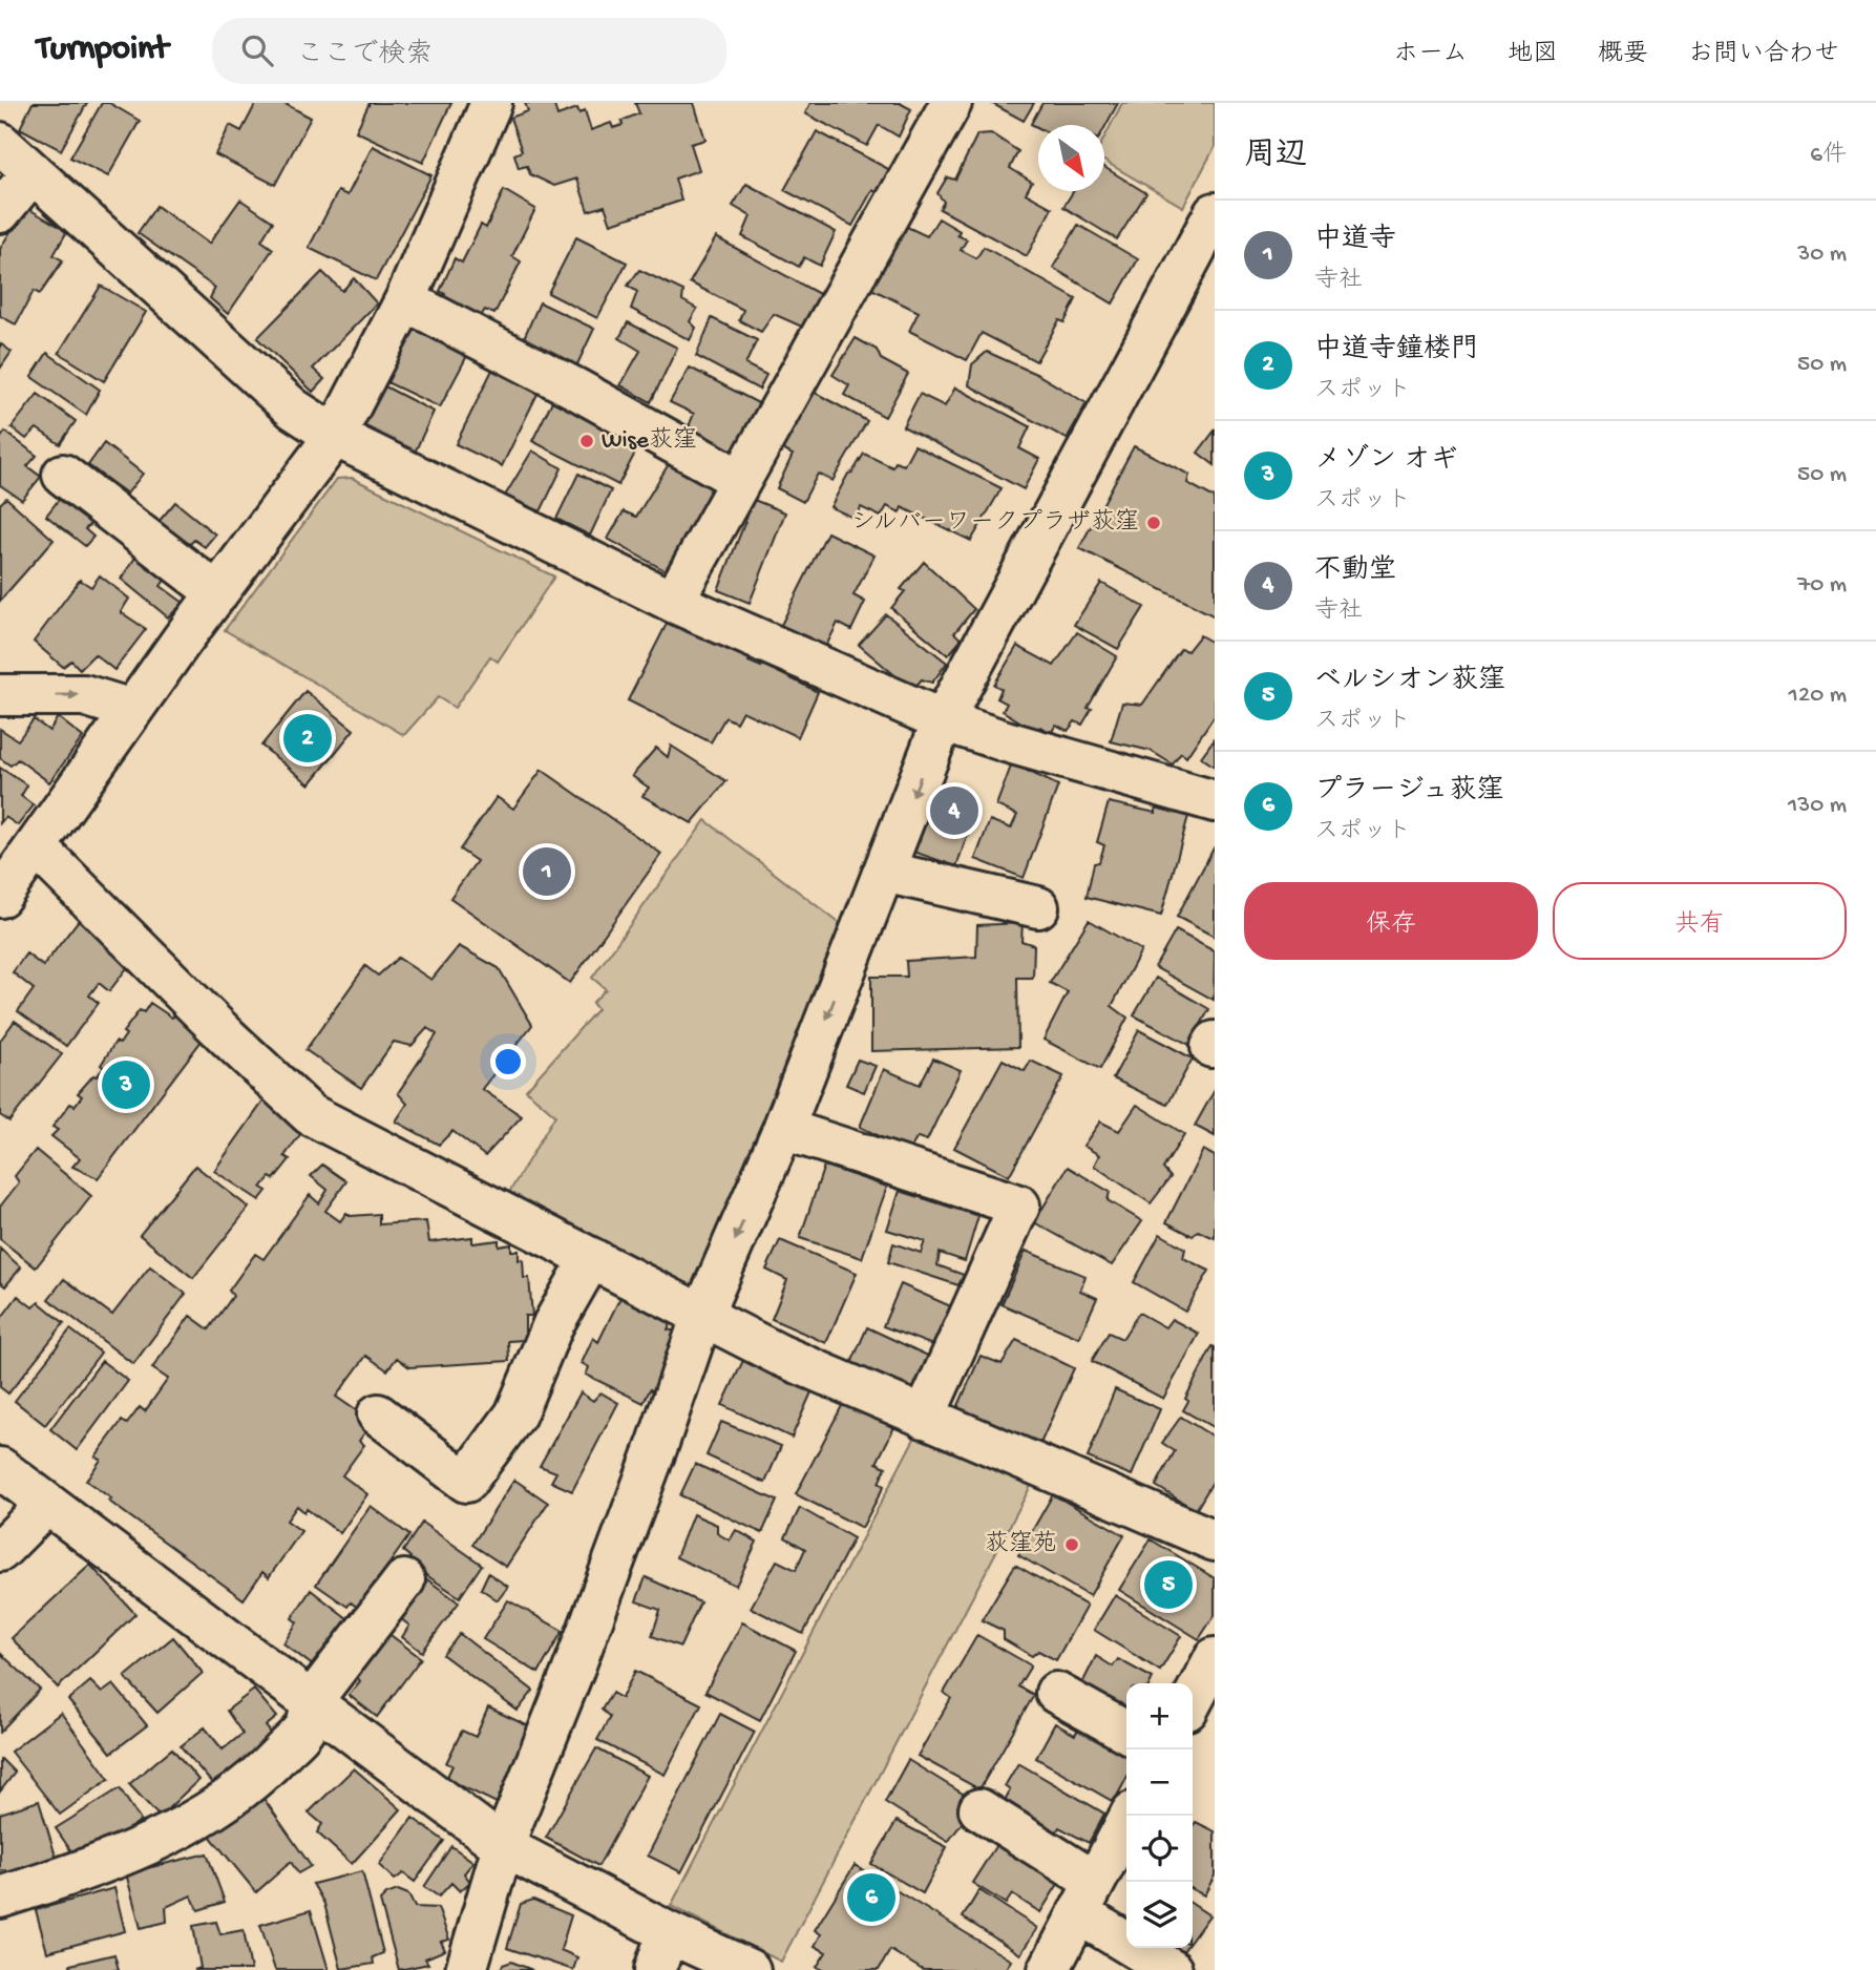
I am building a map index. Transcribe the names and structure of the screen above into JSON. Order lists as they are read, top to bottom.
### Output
{
  "places": ["Wise荻窪", "シルバーワークプラザ荻窪", "荻窪苑"],
  "north": "bottom right",
  "page": {
    "header": "Turnpoint",
    "search": "ここで検索",
    "nav": [
      "ホーム",
      "地図",
      "概要",
      "お問い合わせ"
    ],
    "heading": ["周辺", "6件"],
    "list": [
      {
        "mark": "1",
        "name": "中道寺",
        "note": "寺社",
        "value": "30 m"
      },
      {
        "mark": "2",
        "name": "中道寺鐘楼門",
        "note": "スポット",
        "value": "50 m"
      },
      {
        "mark": "3",
        "name": "メゾン オギ",
        "note": "スポット",
        "value": "50 m"
      },
      {
        "mark": "4",
        "name": "不動堂",
        "note": "寺社",
        "value": "70 m"
      },
      {
        "mark": "5",
        "name": "ベルシオン荻窪",
        "note": "スポット",
        "value": "120 m"
      },
      {
        "mark": "6",
        "name": "プラージュ荻窪",
        "note": "スポット",
        "value": "130 m"
      }
    ],
    "pins": [
      "2",
      "4",
      "1",
      "3",
      "5",
      "6"
    ],
    "buttons": ["保存", "共有"],
    "map_buttons": ["+", "−"]
  }
}
